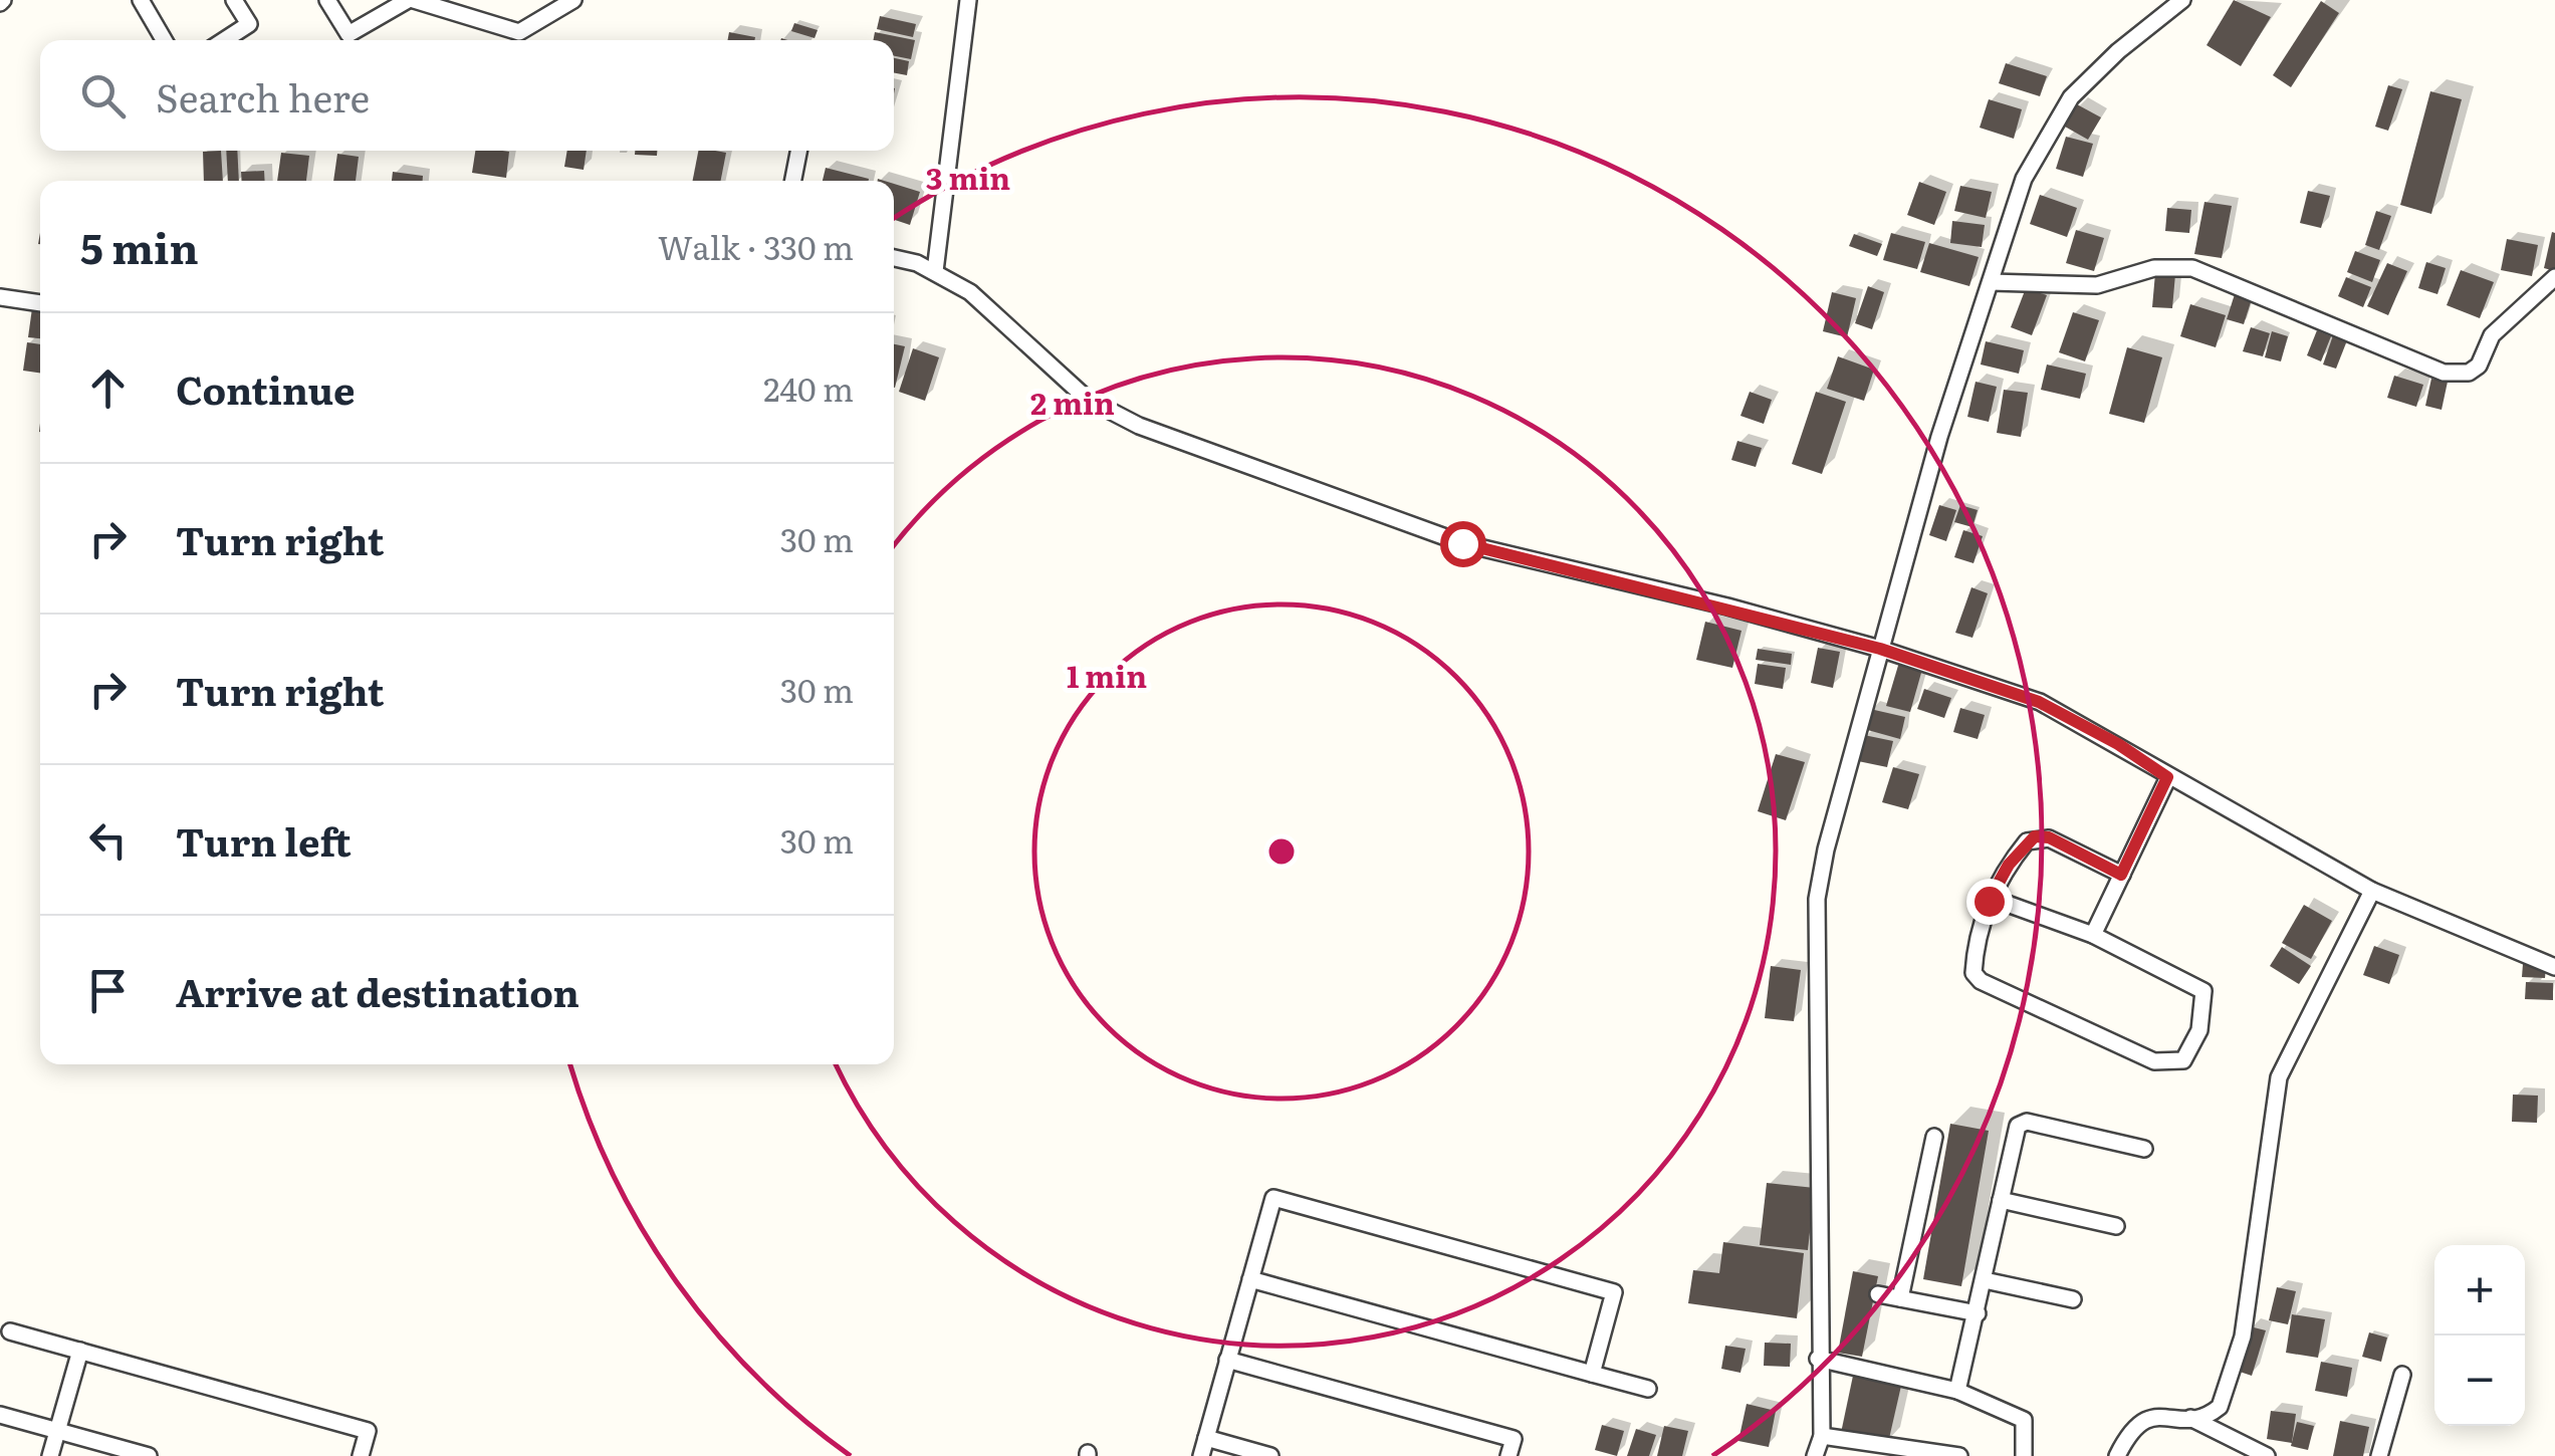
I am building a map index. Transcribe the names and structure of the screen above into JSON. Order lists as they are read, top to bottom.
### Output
{
  "page": {
    "search": "Search here",
    "heading": ["5 min", "Walk · 330 m"],
    "list": [
      ["Continue", "240 m"],
      ["Turn right", "30 m"],
      ["Turn right", "30 m"],
      ["Turn left", "30 m"],
      "Arrive at destination"
    ],
    "map_buttons": ["+", "−"]
  },
  "rings": ["3 min", "2 min", "1 min"]
}
